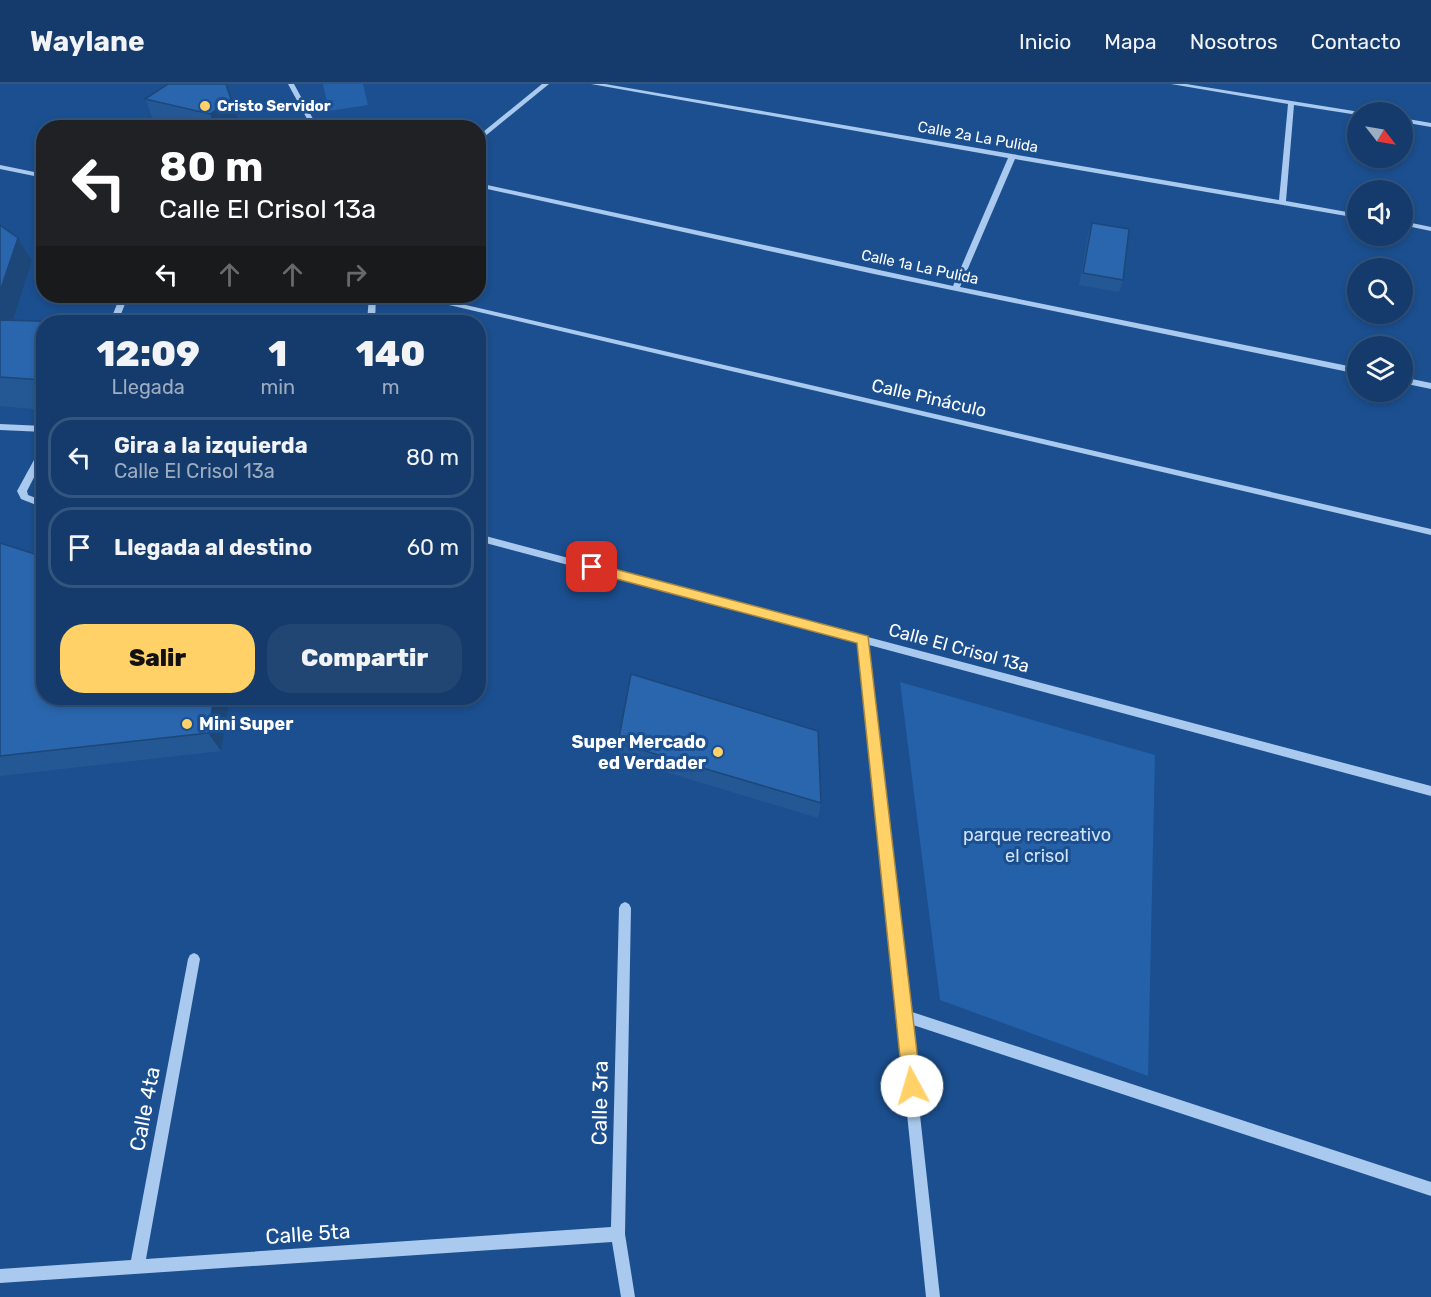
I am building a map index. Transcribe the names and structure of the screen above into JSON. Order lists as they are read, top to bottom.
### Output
{
  "streets": {
    "street": [
      "Calle 2a La Pulida",
      "Calle 1a La Pulida",
      "Calle Pináculo",
      "Calle El Crisol 13a",
      "Calle 3ra",
      "Calle 4ta",
      "Calle 5ta"
    ]
  },
  "crossings": [
    ["Calle 3ra", "Calle 5ta"],
    ["Calle 4ta", "Calle 5ta"]
  ],
  "parks": ["parque recreativo el crisol"],
  "places": ["Cristo Servidor", "Mini Super", "Super Mercado ed Verdader"],
  "north": "bottom right",
  "page": {
    "header": "Waylane",
    "nav": [
      "Inicio",
      "Mapa",
      "Nosotros",
      "Contacto"
    ],
    "turn": ["80 m", "Calle El Crisol 13a"],
    "eta": [
      "12:09",
      "Llegada",
      "1",
      "min",
      "140",
      "m"
    ],
    "list": [
      {
        "name": "Gira a la izquierda",
        "note": "Calle El Crisol 13a",
        "value": "80 m"
      },
      {
        "name": "Llegada al destino",
        "value": "60 m"
      }
    ],
    "buttons": ["Salir", "Compartir"]
  }
}
